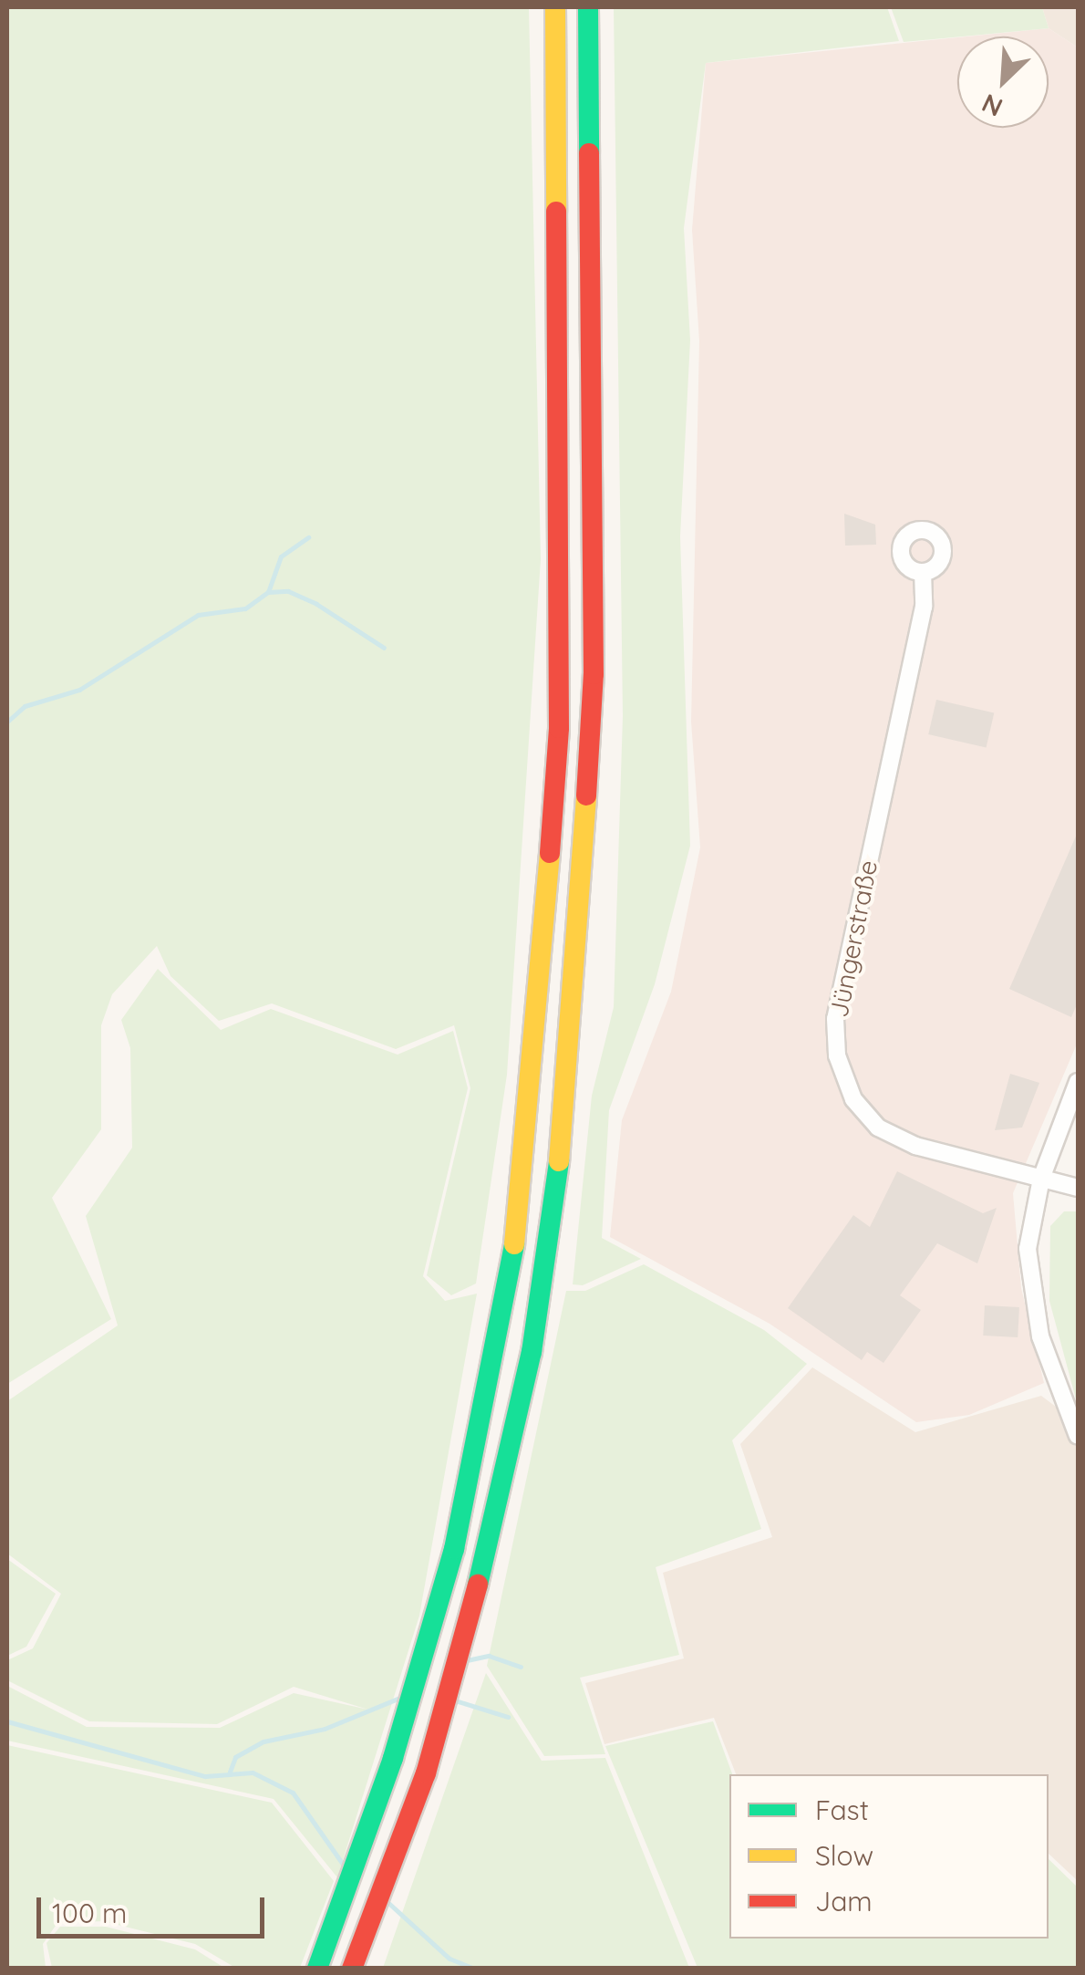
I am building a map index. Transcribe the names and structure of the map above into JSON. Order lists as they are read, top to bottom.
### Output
{
  "streets": {
    "street": ["Jüngerstraße"]
  },
  "legend": ["Fast", "Slow", "Jam"],
  "scale_bar": "100 m",
  "north": "bottom left"
}
